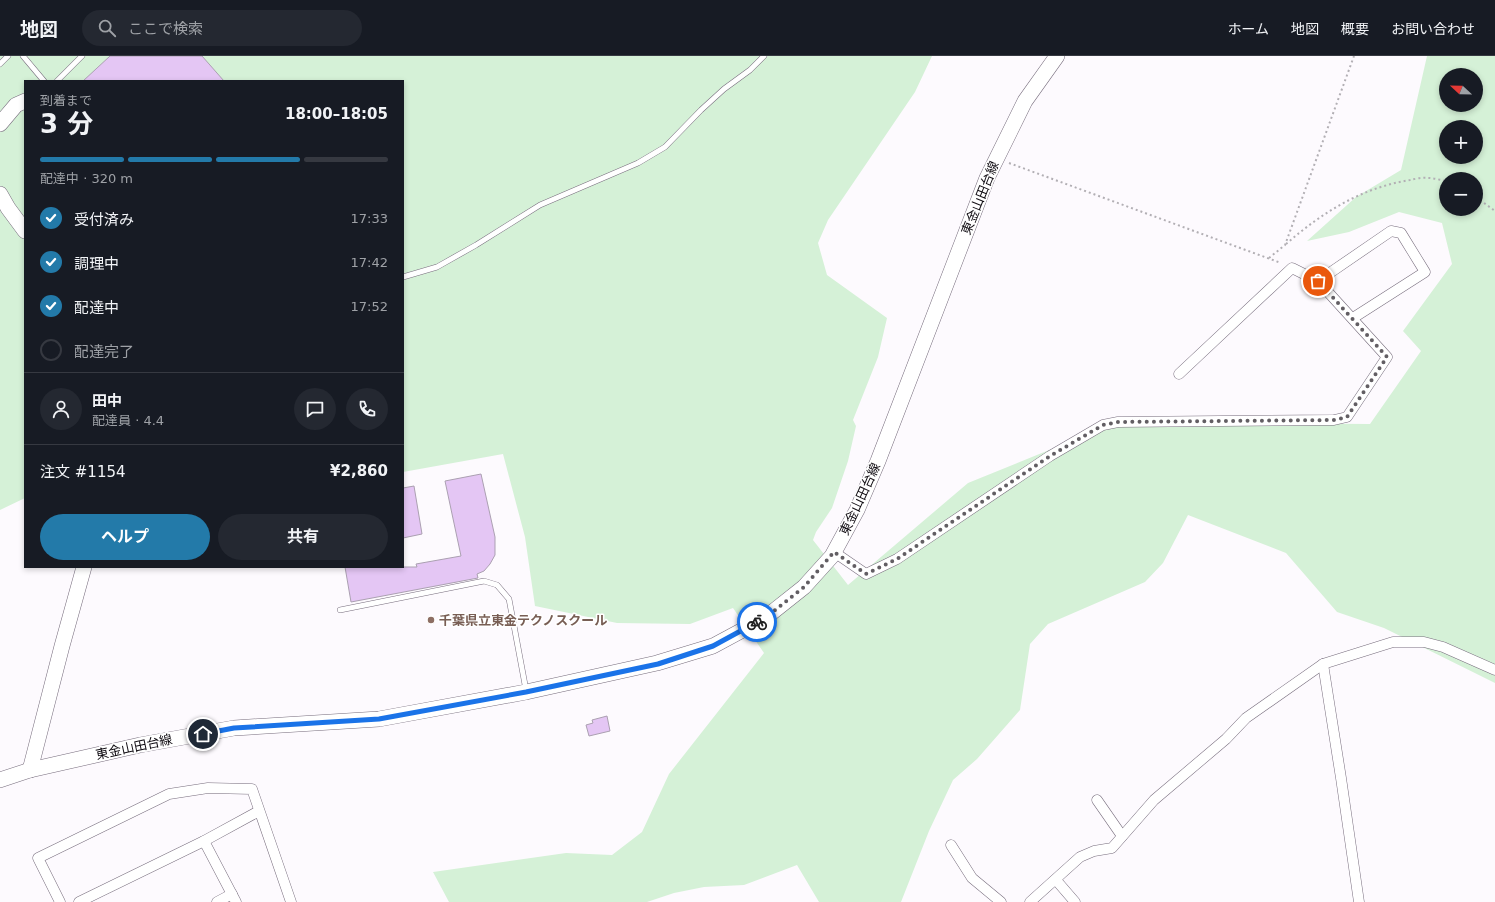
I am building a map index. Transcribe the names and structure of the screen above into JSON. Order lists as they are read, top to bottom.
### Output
{
  "streets": {
    "main road": ["東金山田台線"]
  },
  "places": ["千葉県立東金テクノスクール"],
  "north": "left",
  "page": {
    "header": "地図",
    "search": "ここで検索",
    "nav": [
      "ホーム",
      "地図",
      "概要",
      "お問い合わせ"
    ],
    "map_buttons": ["+", "−"],
    "heading": ["3 分", "到着まで", "18:00–18:05"],
    "panel": [
      "田中",
      "配達員 · 4.4",
      "注文 #1154",
      "¥2,860"
    ],
    "bar": "配達中 · 320 m",
    "list": [
      ["受付済み", "17:33"],
      ["調理中", "17:42"],
      ["配達中", "17:52"],
      "配達完了"
    ],
    "buttons": ["ヘルプ", "共有"]
  }
}
